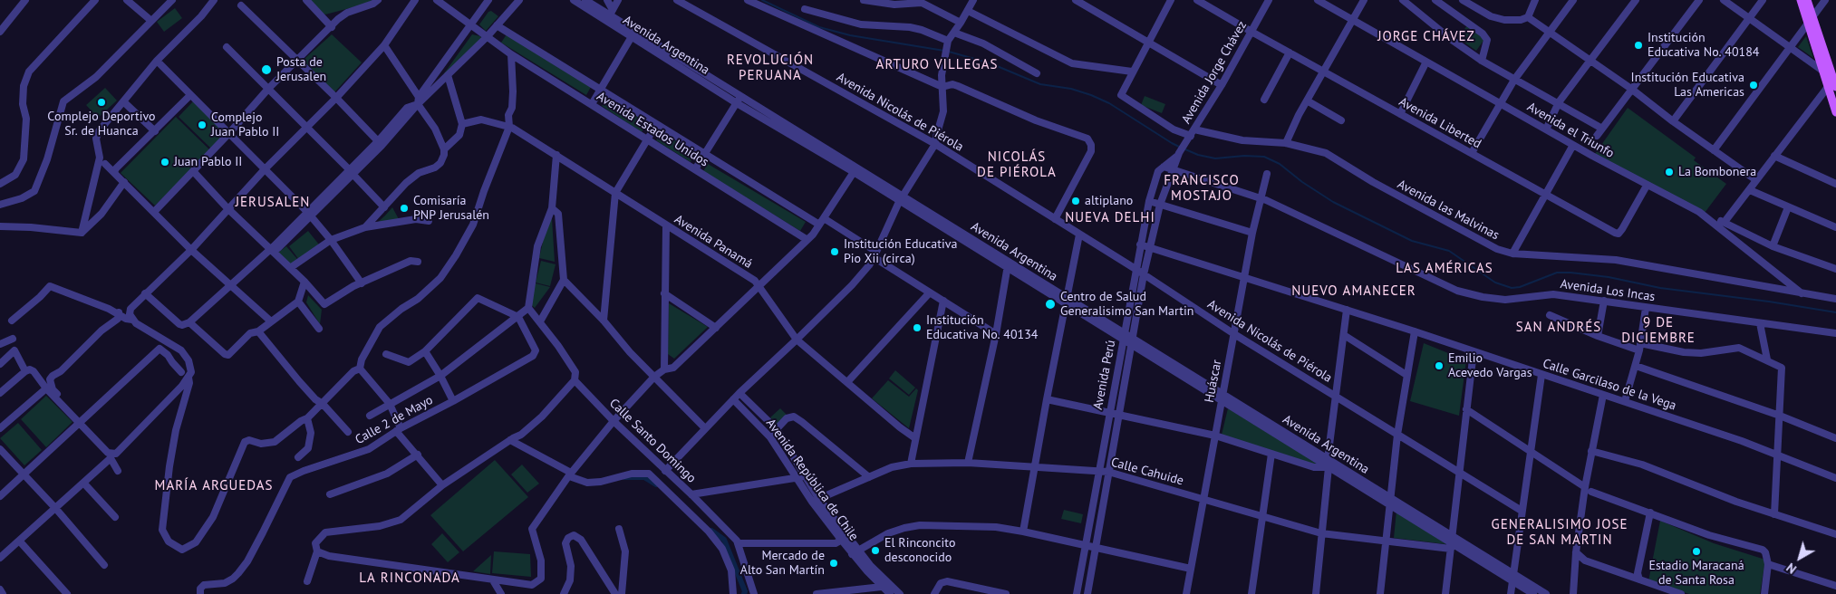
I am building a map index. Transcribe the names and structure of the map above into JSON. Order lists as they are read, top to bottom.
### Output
{
  "streets": {
    "street": [
      "Avenida Argentina",
      "Avenida Jorge Chávez",
      "Avenida Nicolás de Piérola",
      "Avenida Liberted",
      "Avenida Estados Unidos",
      "Avenida el Triunfo",
      "Avenida las Malvinas",
      "Avenida Panamá",
      "Avenida Los Incas",
      "Avenida Perú",
      "Huáscar",
      "Calle Garcilaso de la Vega",
      "Calle 2 de Mayo",
      "Calle Santo Domingo",
      "Calle Cahuide",
      "Avenida República de Chile"
    ]
  },
  "crossings": [
    ["Avenida Argentina", "Avenida Perú"],
    ["Avenida Argentina", "Huáscar"],
    ["Avenida Argentina", "Calle Cahuide"],
    ["Avenida Jorge Chávez", "Avenida Liberted"],
    ["Avenida Jorge Chávez", "Avenida las Malvinas"],
    ["Avenida Jorge Chávez", "Avenida Perú"],
    ["Avenida Nicolás de Piérola", "Avenida Perú"],
    ["Avenida Nicolás de Piérola", "Huáscar"],
    ["Avenida Liberted", "Avenida el Triunfo"],
    ["Avenida el Triunfo", "Avenida las Malvinas"],
    ["Avenida Los Incas", "Avenida Perú"],
    ["Avenida Los Incas", "Huáscar"],
    ["Avenida Perú", "Calle Garcilaso de la Vega"],
    ["Avenida Perú", "Calle Cahuide"],
    ["Huáscar", "Calle Garcilaso de la Vega"],
    ["Huáscar", "Calle Cahuide"],
    ["Calle Cahuide", "Avenida República de Chile"]
  ],
  "districts": [
    "JORGE CHÁVEZ",
    "REVOLUCIÓN PERUANA",
    "ARTURO VILLEGAS",
    "NICOLÁS DE PIÉROLA",
    "FRANCISCO MOSTAJO",
    "JERUSALEN",
    "NUEVA DELHI",
    "LAS AMÉRICAS",
    "NUEVO AMANECER",
    "9 DE DICIEMBRE",
    "SAN ANDRÉS",
    "MARÍA ARGUEDAS",
    "GENERALISIMO JOSE DE SAN MARTIN",
    "LA RINCONADA"
  ],
  "places": [
    "Institución Educativa No. 40184",
    "Posta de Jerusalen",
    "Institución Educativa Las Americas",
    "Complejo Deportivo Sr. de Huanca",
    "Complejo Juan Pablo II",
    "Juan Pablo II",
    "La Bombonera",
    "altiplano",
    "Comisaría PNP Jerusalén",
    "Institución Educativa Pio Xii (circa)",
    "Centro de Salud Generalisimo San Martin",
    "Institución Educativa No. 40134",
    "Emilio Acevedo Vargas",
    "El Rinconcito desconocido",
    "Estadio Maracaná de Santa Rosa",
    "Mercado de Alto San Martín"
  ],
  "north": "bottom left"
}
